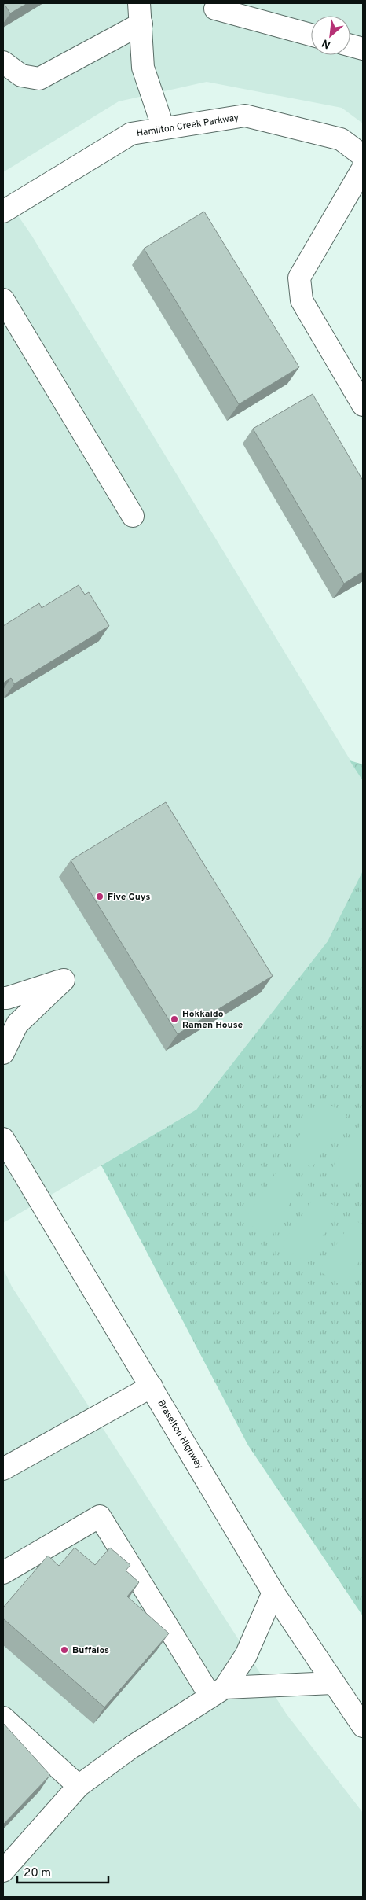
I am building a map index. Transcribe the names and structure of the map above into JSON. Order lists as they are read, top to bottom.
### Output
{
  "streets": {
    "main road": ["Hamilton Creek Parkway", "Braselton Highway"]
  },
  "places": ["Five Guys", "Hokkaido Ramen House", "Buffalos"],
  "scale_bar": "20 m",
  "north": "bottom left"
}
